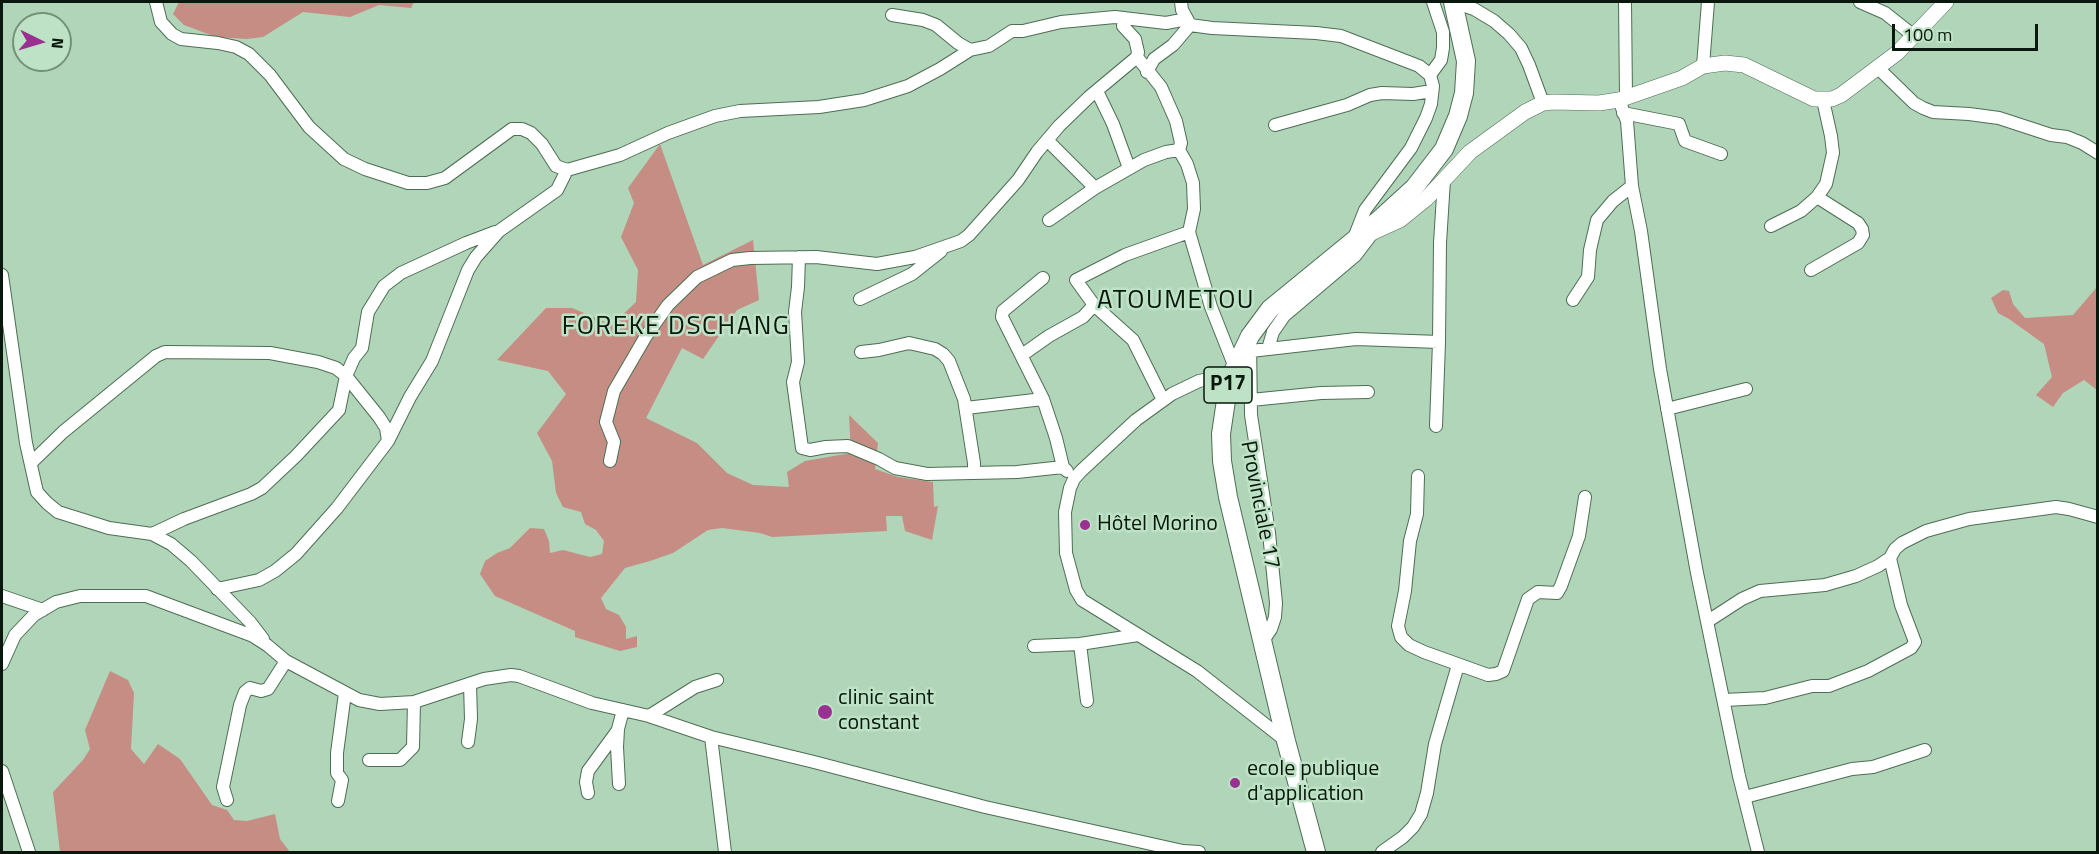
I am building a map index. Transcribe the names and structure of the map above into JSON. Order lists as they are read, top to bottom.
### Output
{
  "streets": {
    "main road": ["P17", "Provinciale 17"]
  },
  "districts": ["ATOUMETOU", "FOREKE DSCHANG"],
  "places": ["Hôtel Morino", "clinic saint constant", "ecole publique d'application"],
  "scale_bar": "100 m",
  "north": "right"
}
